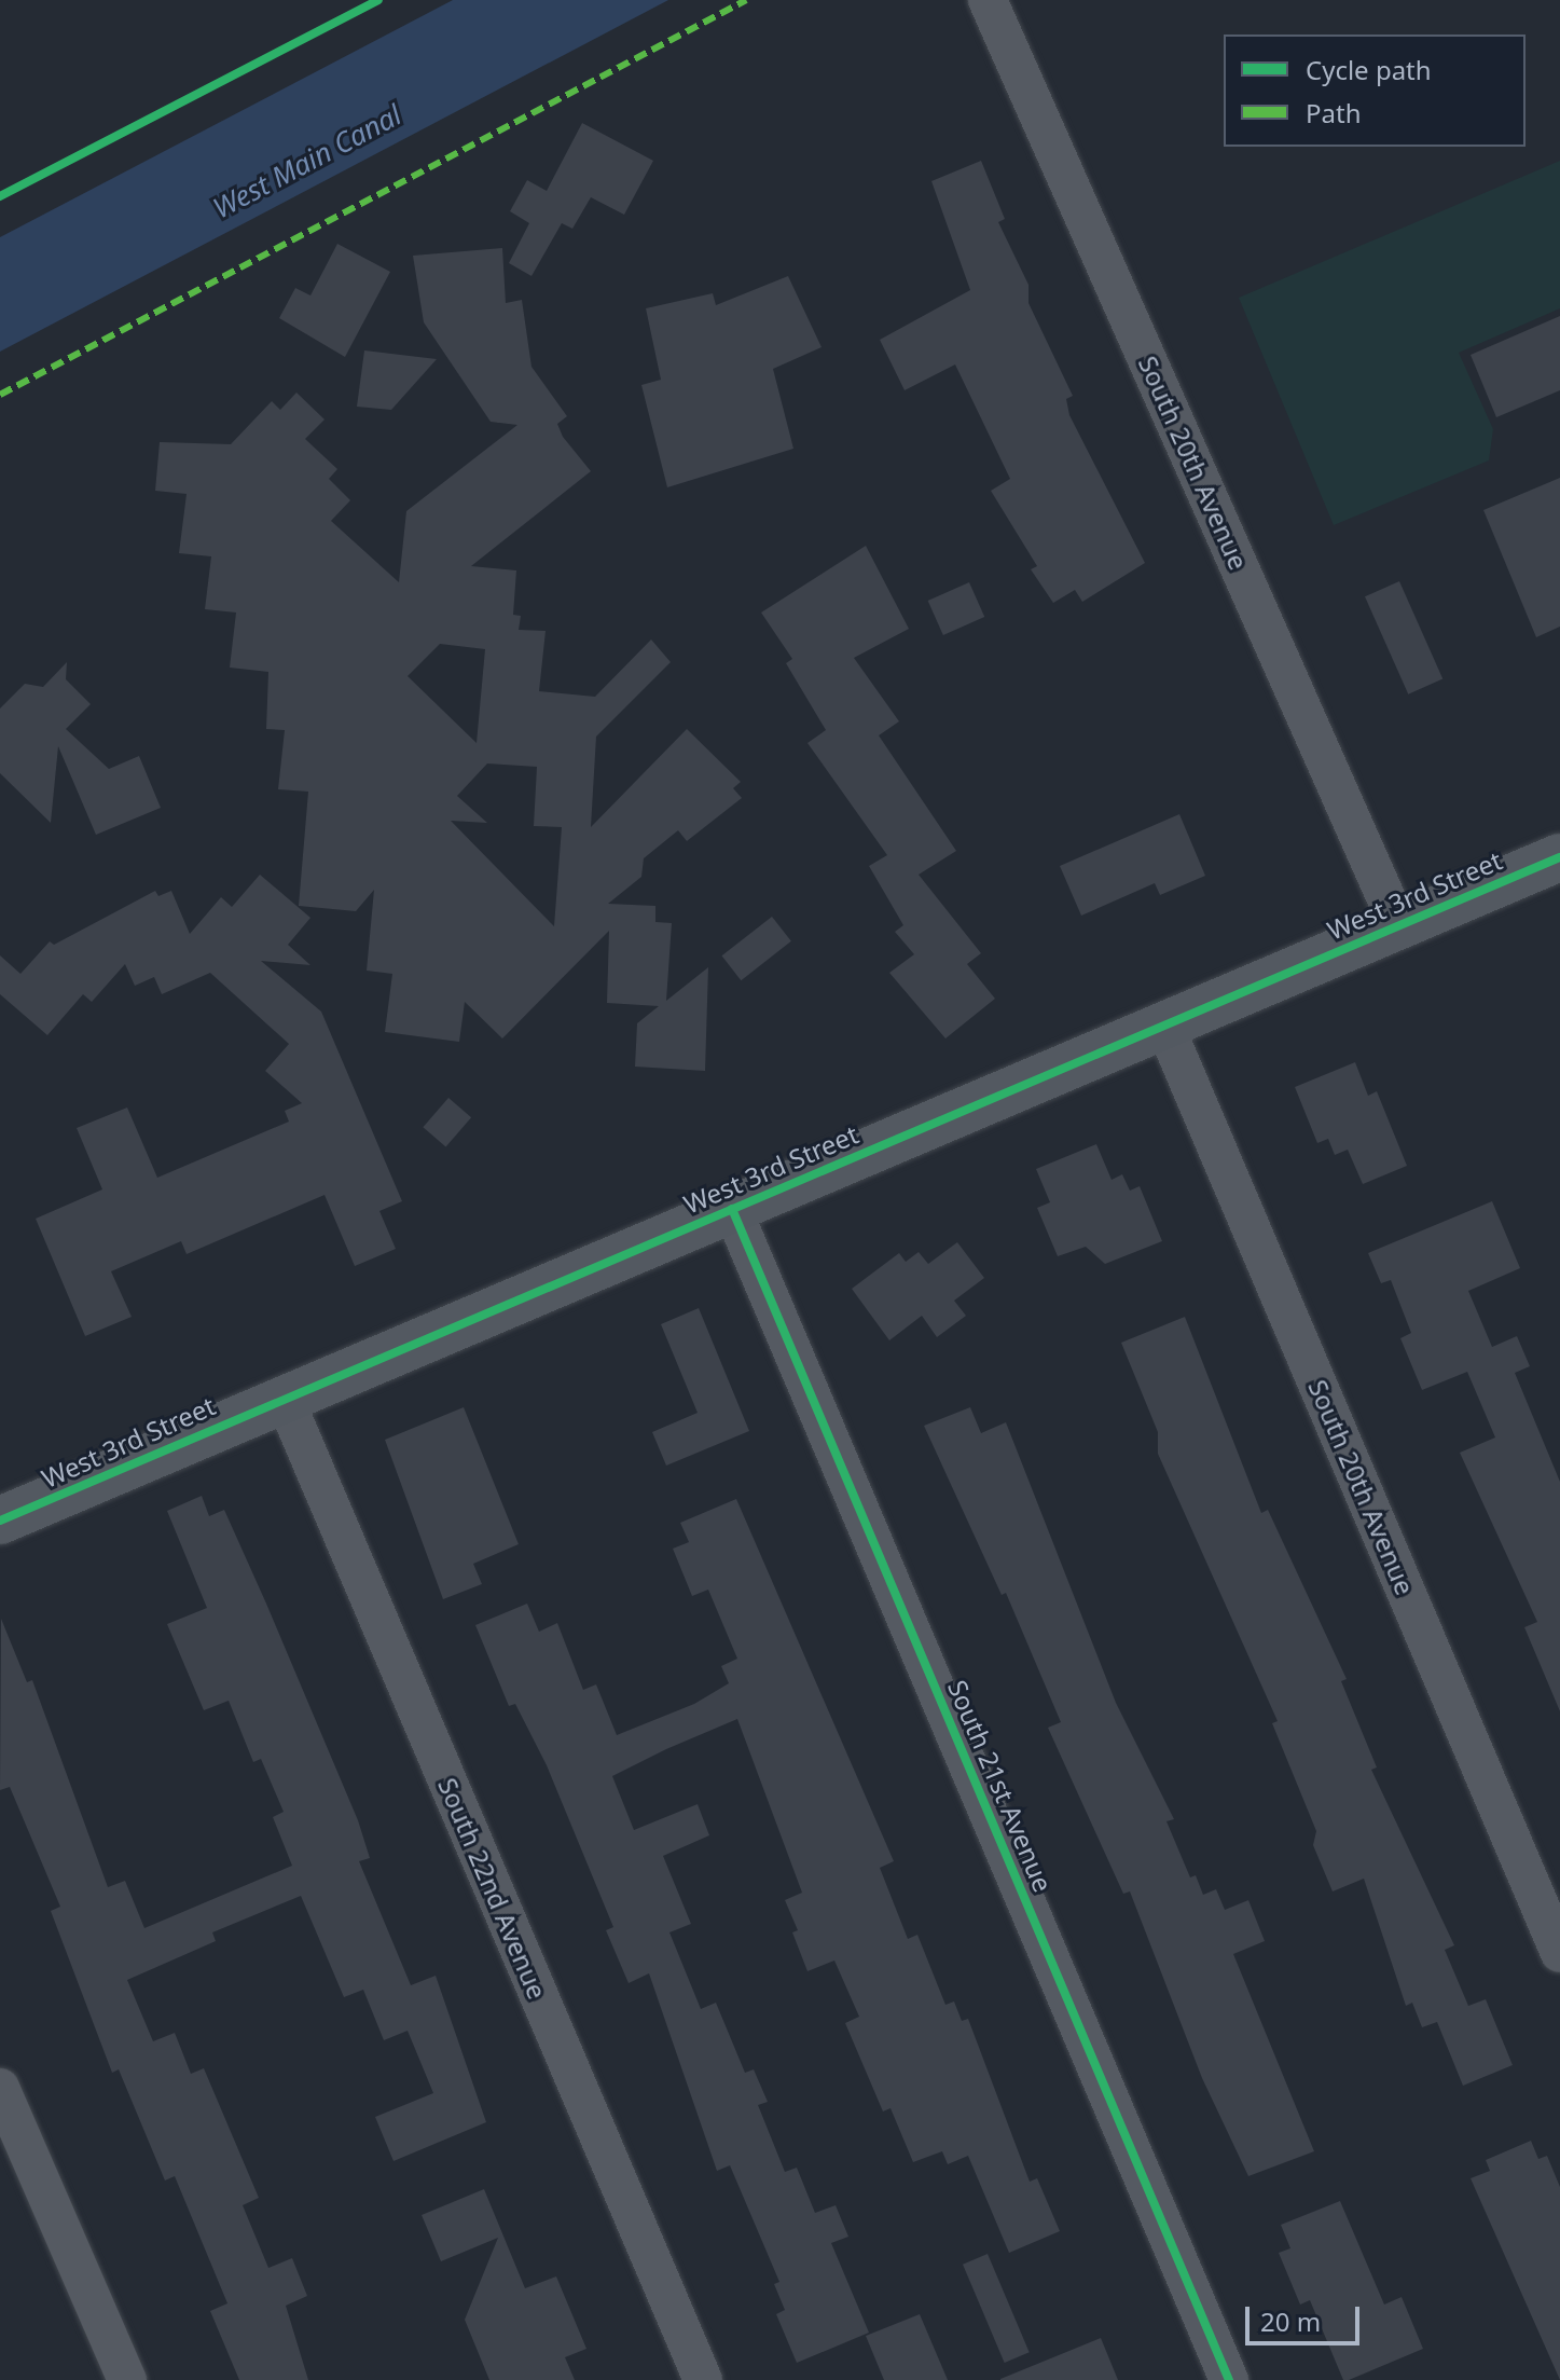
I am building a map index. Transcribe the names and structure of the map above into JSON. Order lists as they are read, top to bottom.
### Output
{
  "streets": {
    "street": [
      "South 20th Avenue",
      "West 3rd Street",
      "South 21st Avenue",
      "South 22nd Avenue"
    ]
  },
  "crossings": [
    ["South 20th Avenue", "West 3rd Street"],
    ["West 3rd Street", "South 21st Avenue"],
    ["West 3rd Street", "South 22nd Avenue"]
  ],
  "water": ["West Main Canal"],
  "legend": ["Cycle path", "Path"],
  "scale_bar": "20 m"
}
